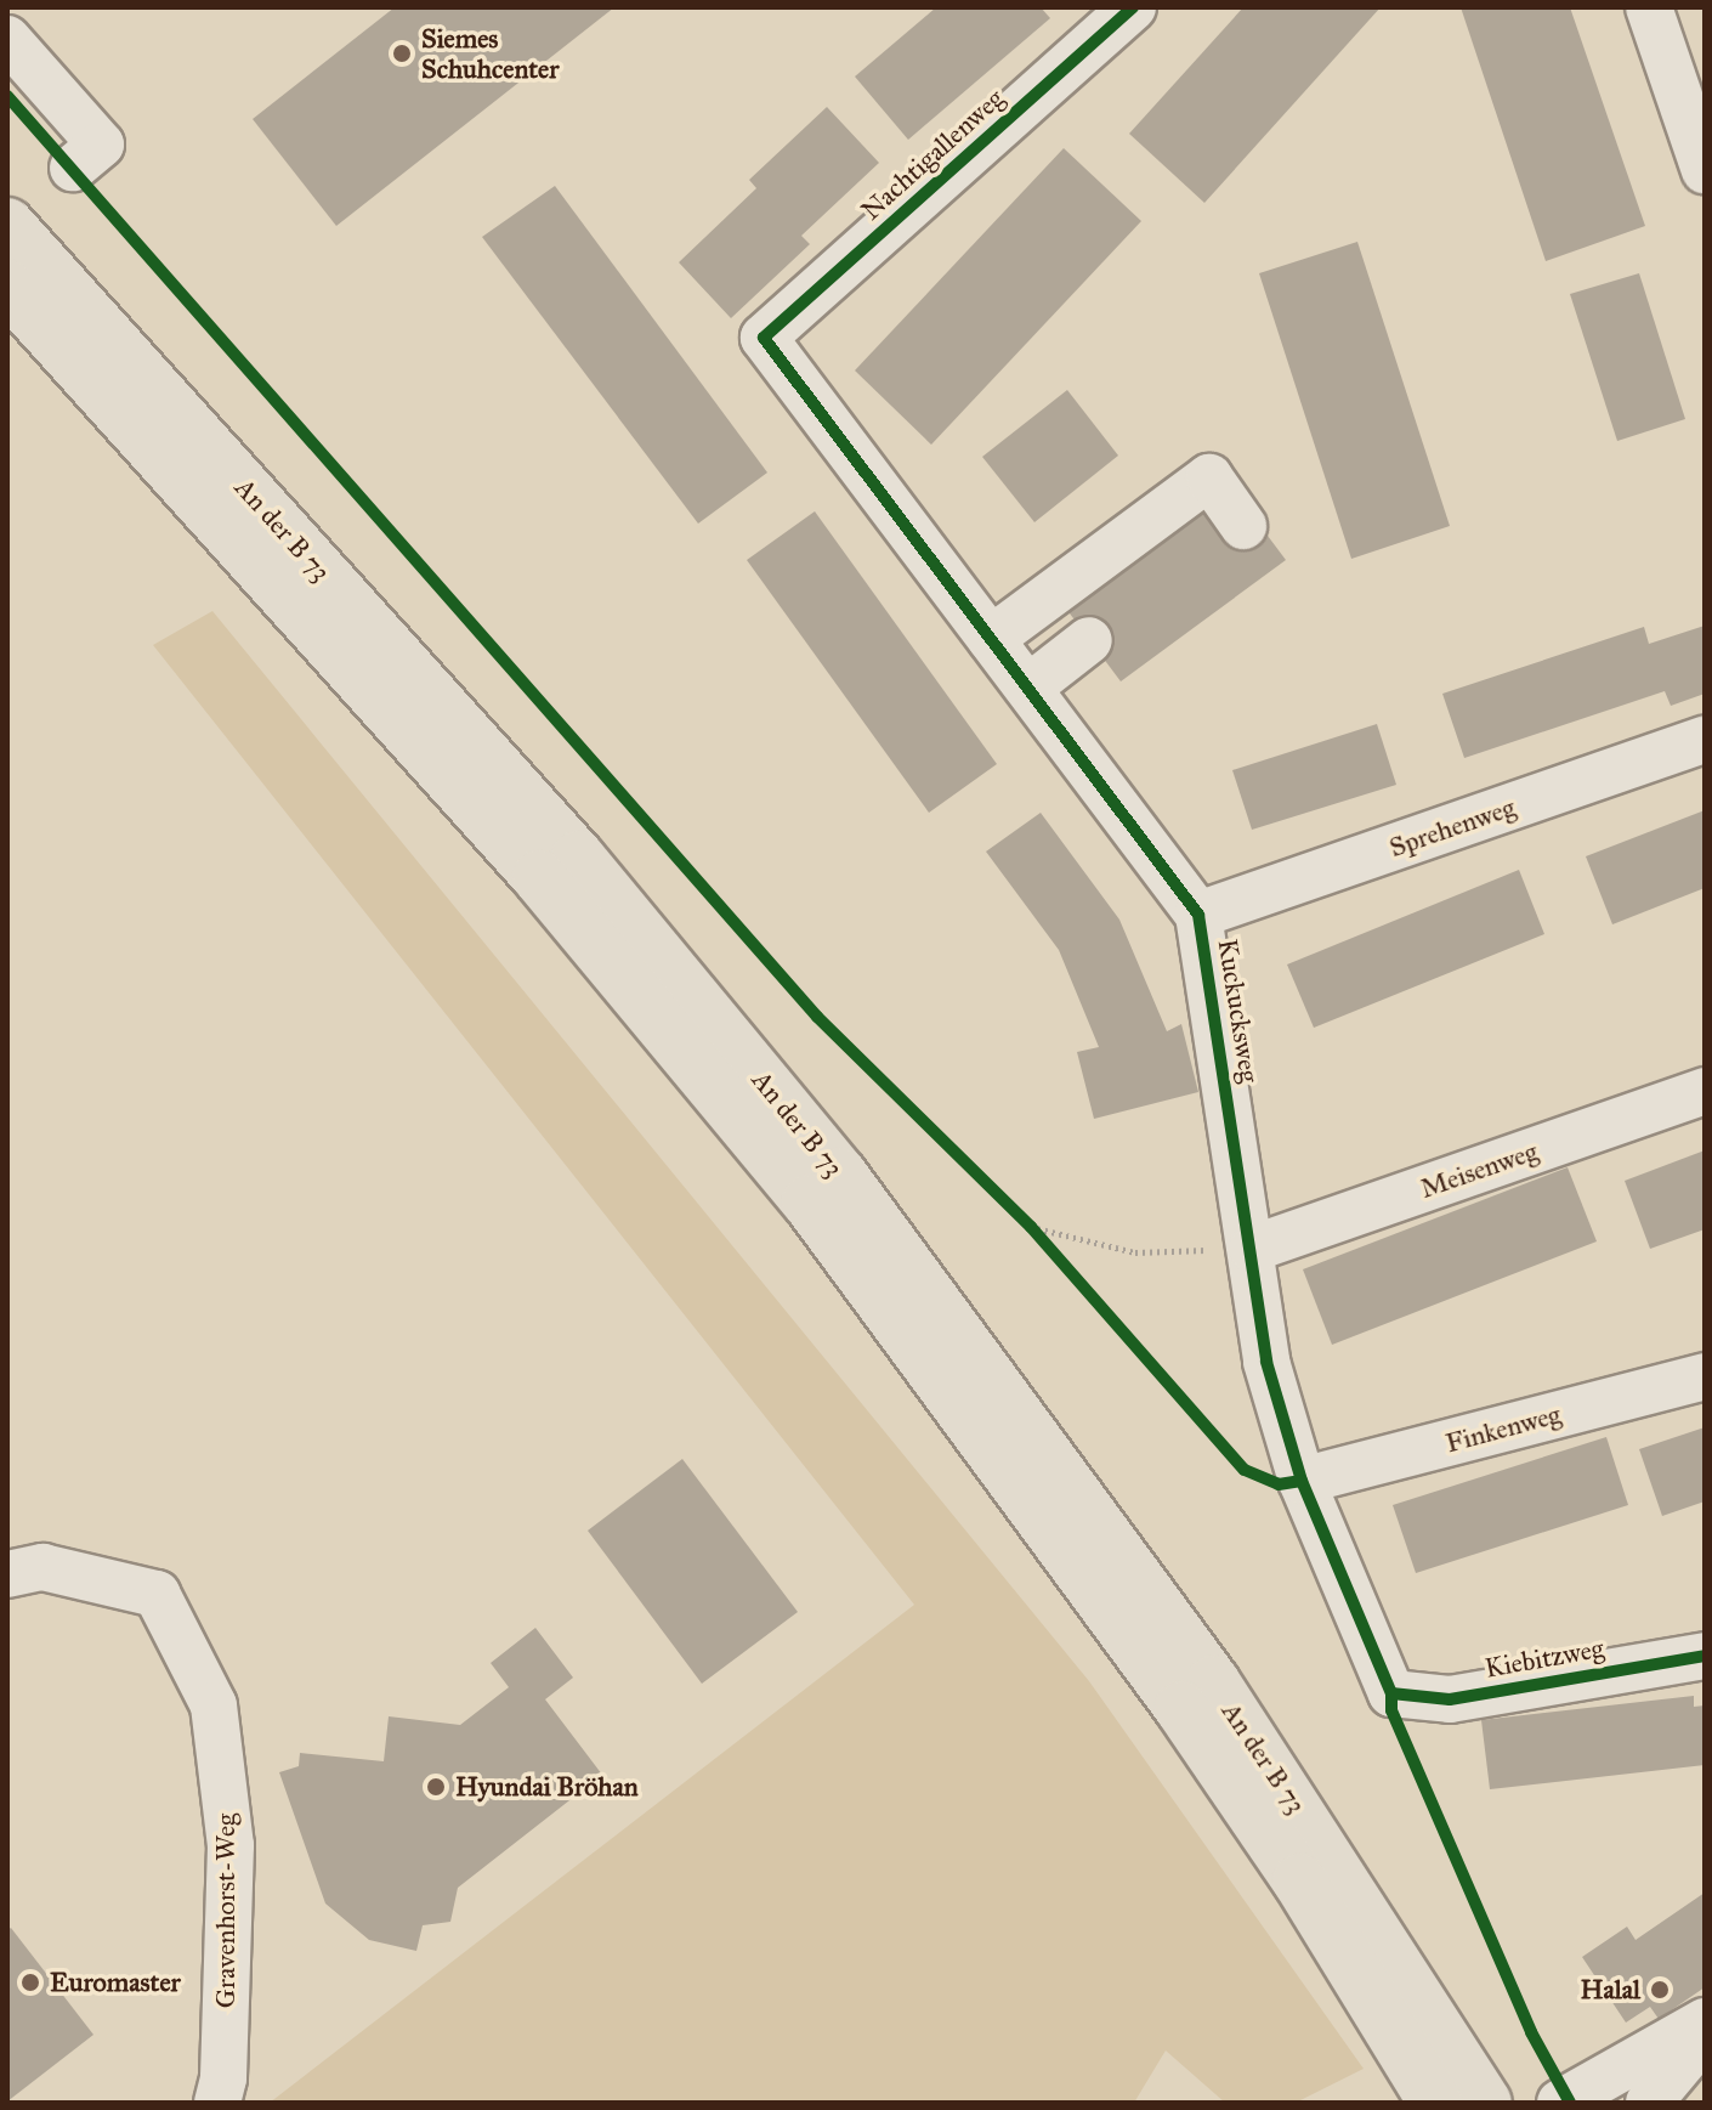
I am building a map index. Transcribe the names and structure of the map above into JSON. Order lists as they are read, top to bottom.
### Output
{
  "streets": {
    "main road": ["An der B 73"],
    "street": [
      "Nachtigallenweg",
      "Sprehenweg",
      "Kuckucksweg",
      "Meisenweg",
      "Finkenweg",
      "Kiebitzweg",
      "Gravenhorst-Weg"
    ]
  },
  "crossings": [
    ["Nachtigallenweg", "Kuckucksweg"],
    ["Sprehenweg", "Kuckucksweg"],
    ["Kuckucksweg", "Meisenweg"],
    ["Kuckucksweg", "Finkenweg"],
    ["Kuckucksweg", "Kiebitzweg"]
  ],
  "places": [
    "Siemes Schuhcenter",
    "Hyundai Bröhan",
    "Euromaster",
    "Halal"
  ]
}
